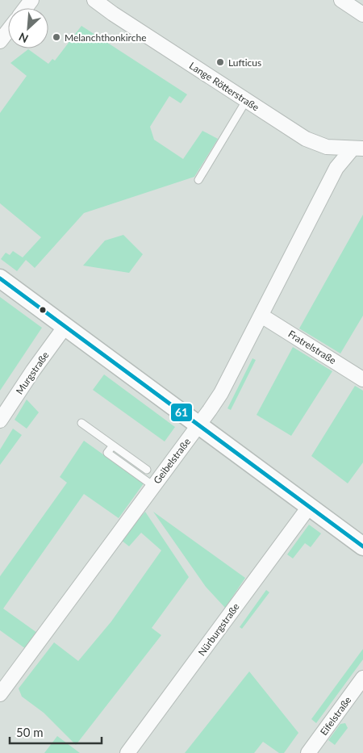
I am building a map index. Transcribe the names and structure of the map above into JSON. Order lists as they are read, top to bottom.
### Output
{
  "streets": {
    "street": [
      "Lange Rötterstraße",
      "Fratrelstraße",
      "Murgstraße",
      "Geibelstraße",
      "Nürburgstraße",
      "Eifelstraße"
    ]
  },
  "crossings": [
    ["Lange Rötterstraße", "Geibelstraße"],
    ["Fratrelstraße", "Geibelstraße"]
  ],
  "places": ["Melanchthonkirche", "Lufticus"],
  "lines": ["transit line 61"],
  "scale_bar": "50 m",
  "north": "bottom left"
}
